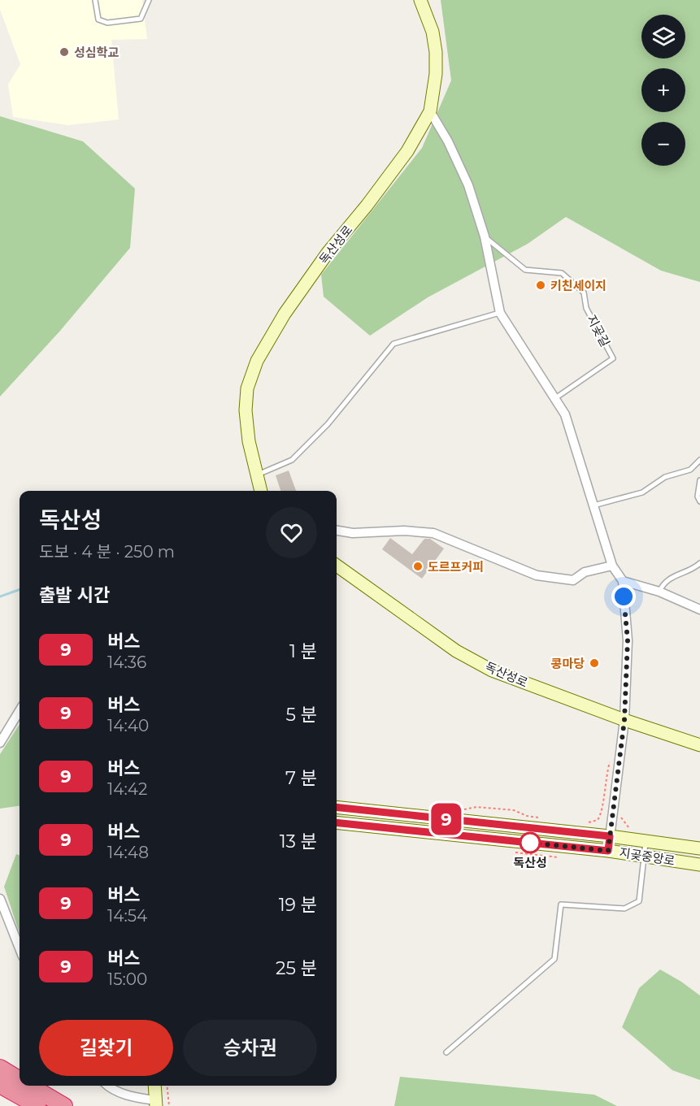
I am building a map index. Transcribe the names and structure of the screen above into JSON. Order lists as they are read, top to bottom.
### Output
{
  "streets": {
    "street": ["독산성로", "지곶중앙로"],
    "lane": ["지곶길"]
  },
  "places": [
    "성심학교",
    "키친세이지",
    "도르프커피",
    "콩마당",
    "독산성"
  ],
  "lines": ["bus line 9"],
  "page": {
    "on_map": "9",
    "map_buttons": ["+", "−"],
    "heading": [
      ["독산성", "도보 · 4 분 · 250 m"],
      "출발 시간"
    ],
    "list": [
      {
        "mark": "9",
        "name": "버스",
        "note": "14:36",
        "value": "1 분"
      },
      {
        "mark": "9",
        "name": "버스",
        "note": "14:40",
        "value": "5 분"
      },
      {
        "mark": "9",
        "name": "버스",
        "note": "14:42",
        "value": "7 분"
      },
      {
        "mark": "9",
        "name": "버스",
        "note": "14:48",
        "value": "13 분"
      },
      {
        "mark": "9",
        "name": "버스",
        "note": "14:54",
        "value": "19 분"
      },
      {
        "mark": "9",
        "name": "버스",
        "note": "15:00",
        "value": "25 분"
      }
    ],
    "buttons": ["길찾기", "승차권"]
  }
}
